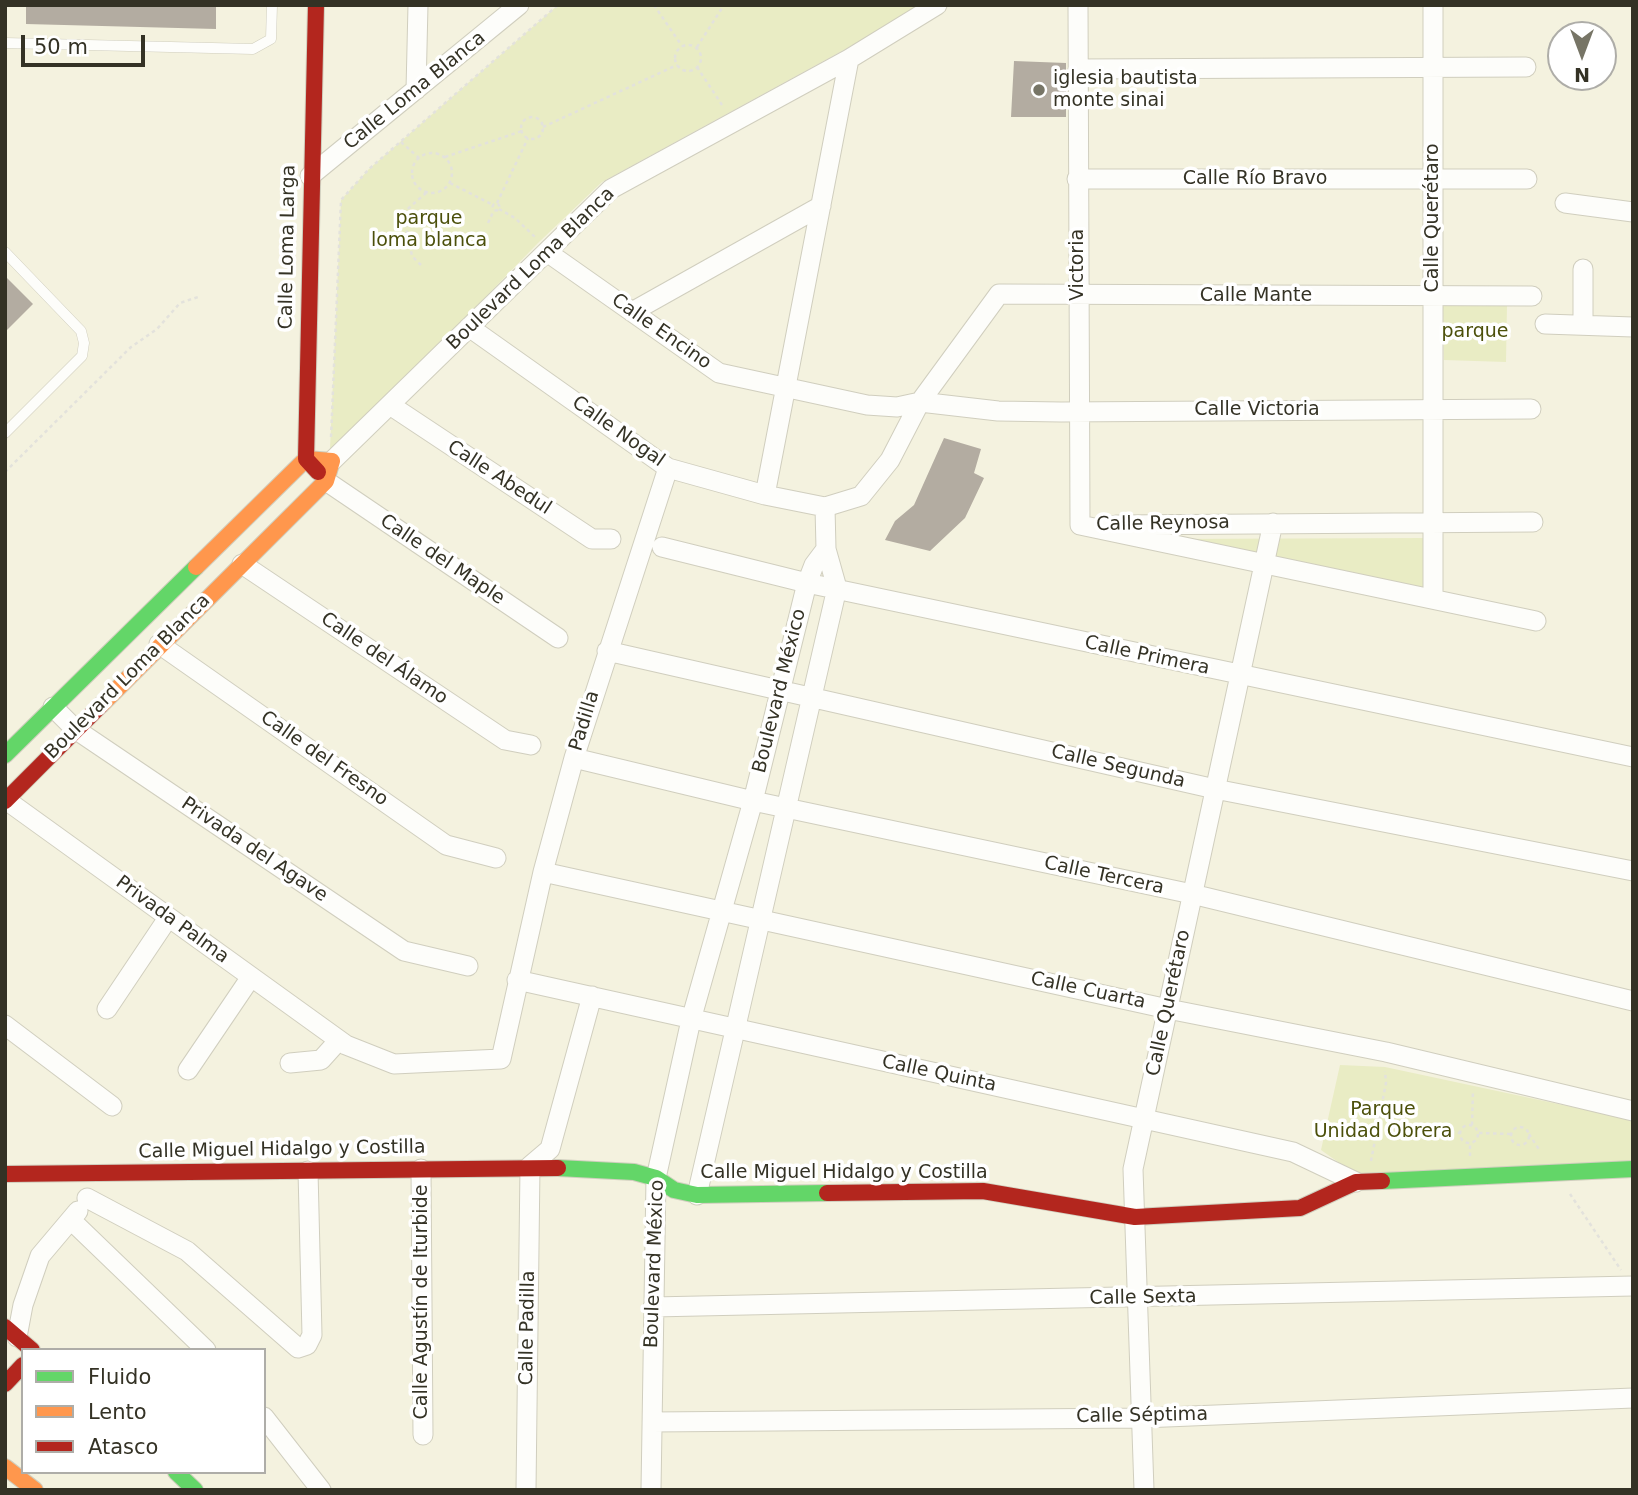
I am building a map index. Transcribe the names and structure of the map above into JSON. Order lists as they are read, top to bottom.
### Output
{
  "streets": {
    "street": [
      "Calle Loma Blanca",
      "Calle Río Bravo",
      "Calle Querétaro",
      "Calle Loma Larga",
      "Victoria",
      "Boulevard Loma Blanca",
      "Calle Mante",
      "Calle Encino",
      "Calle Victoria",
      "Calle Nogal",
      "Calle Abedul",
      "Calle Reynosa",
      "Calle del Maple",
      "Calle Primera",
      "Calle del Álamo",
      "Boulevard México",
      "Padilla",
      "Calle del Fresno",
      "Calle Segunda",
      "Privada del Agave",
      "Calle Tercera",
      "Privada Palma",
      "Calle Cuarta",
      "Calle Quinta",
      "Calle Miguel Hidalgo y Costilla",
      "Calle Sexta",
      "Calle Agustín de Iturbide",
      "Calle Padilla",
      "Calle Séptima"
    ]
  },
  "crossings": [
    ["Calle Loma Blanca", "Calle Loma Larga"],
    ["Calle Río Bravo", "Calle Querétaro"],
    ["Calle Río Bravo", "Victoria"],
    ["Calle Querétaro", "Calle Mante"],
    ["Calle Querétaro", "Calle Victoria"],
    ["Calle Querétaro", "Calle Reynosa"],
    ["Calle Querétaro", "Calle Primera"],
    ["Calle Querétaro", "Calle Segunda"],
    ["Calle Querétaro", "Calle Tercera"],
    ["Calle Querétaro", "Calle Cuarta"],
    ["Calle Querétaro", "Calle Quinta"],
    ["Calle Querétaro", "Calle Miguel Hidalgo y Costilla"],
    ["Calle Querétaro", "Calle Sexta"],
    ["Calle Querétaro", "Calle Séptima"],
    ["Calle Loma Larga", "Boulevard Loma Blanca"],
    ["Victoria", "Calle Mante"],
    ["Victoria", "Calle Victoria"],
    ["Victoria", "Calle Reynosa"],
    ["Boulevard Loma Blanca", "Calle Encino"],
    ["Boulevard Loma Blanca", "Calle Nogal"],
    ["Boulevard Loma Blanca", "Calle Abedul"],
    ["Boulevard Loma Blanca", "Calle del Maple"],
    ["Boulevard Loma Blanca", "Calle del Álamo"],
    ["Boulevard Loma Blanca", "Calle del Fresno"],
    ["Boulevard Loma Blanca", "Privada del Agave"],
    ["Boulevard Loma Blanca", "Privada Palma"],
    ["Calle Mante", "Calle Encino"],
    ["Calle Mante", "Calle Victoria"],
    ["Calle Encino", "Calle Victoria"],
    ["Calle Nogal", "Padilla"],
    ["Calle Primera", "Boulevard México"],
    ["Boulevard México", "Calle Segunda"],
    ["Boulevard México", "Calle Tercera"],
    ["Boulevard México", "Calle Cuarta"],
    ["Boulevard México", "Calle Quinta"],
    ["Boulevard México", "Calle Miguel Hidalgo y Costilla"],
    ["Boulevard México", "Calle Sexta"],
    ["Boulevard México", "Calle Séptima"],
    ["Padilla", "Calle Segunda"],
    ["Padilla", "Calle Tercera"],
    ["Padilla", "Privada Palma"],
    ["Padilla", "Calle Cuarta"],
    ["Padilla", "Calle Quinta"],
    ["Privada Palma", "Calle Quinta"],
    ["Calle Quinta", "Calle Miguel Hidalgo y Costilla"],
    ["Calle Miguel Hidalgo y Costilla", "Calle Agustín de Iturbide"],
    ["Calle Miguel Hidalgo y Costilla", "Calle Padilla"]
  ],
  "parks": ["parque loma blanca", "parque", "Parque Unidad Obrera"],
  "places": ["iglesia bautista monte sinai"],
  "legend": ["Fluido", "Lento", "Atasco"],
  "scale_bar": "50 m",
  "north": "bottom"
}
